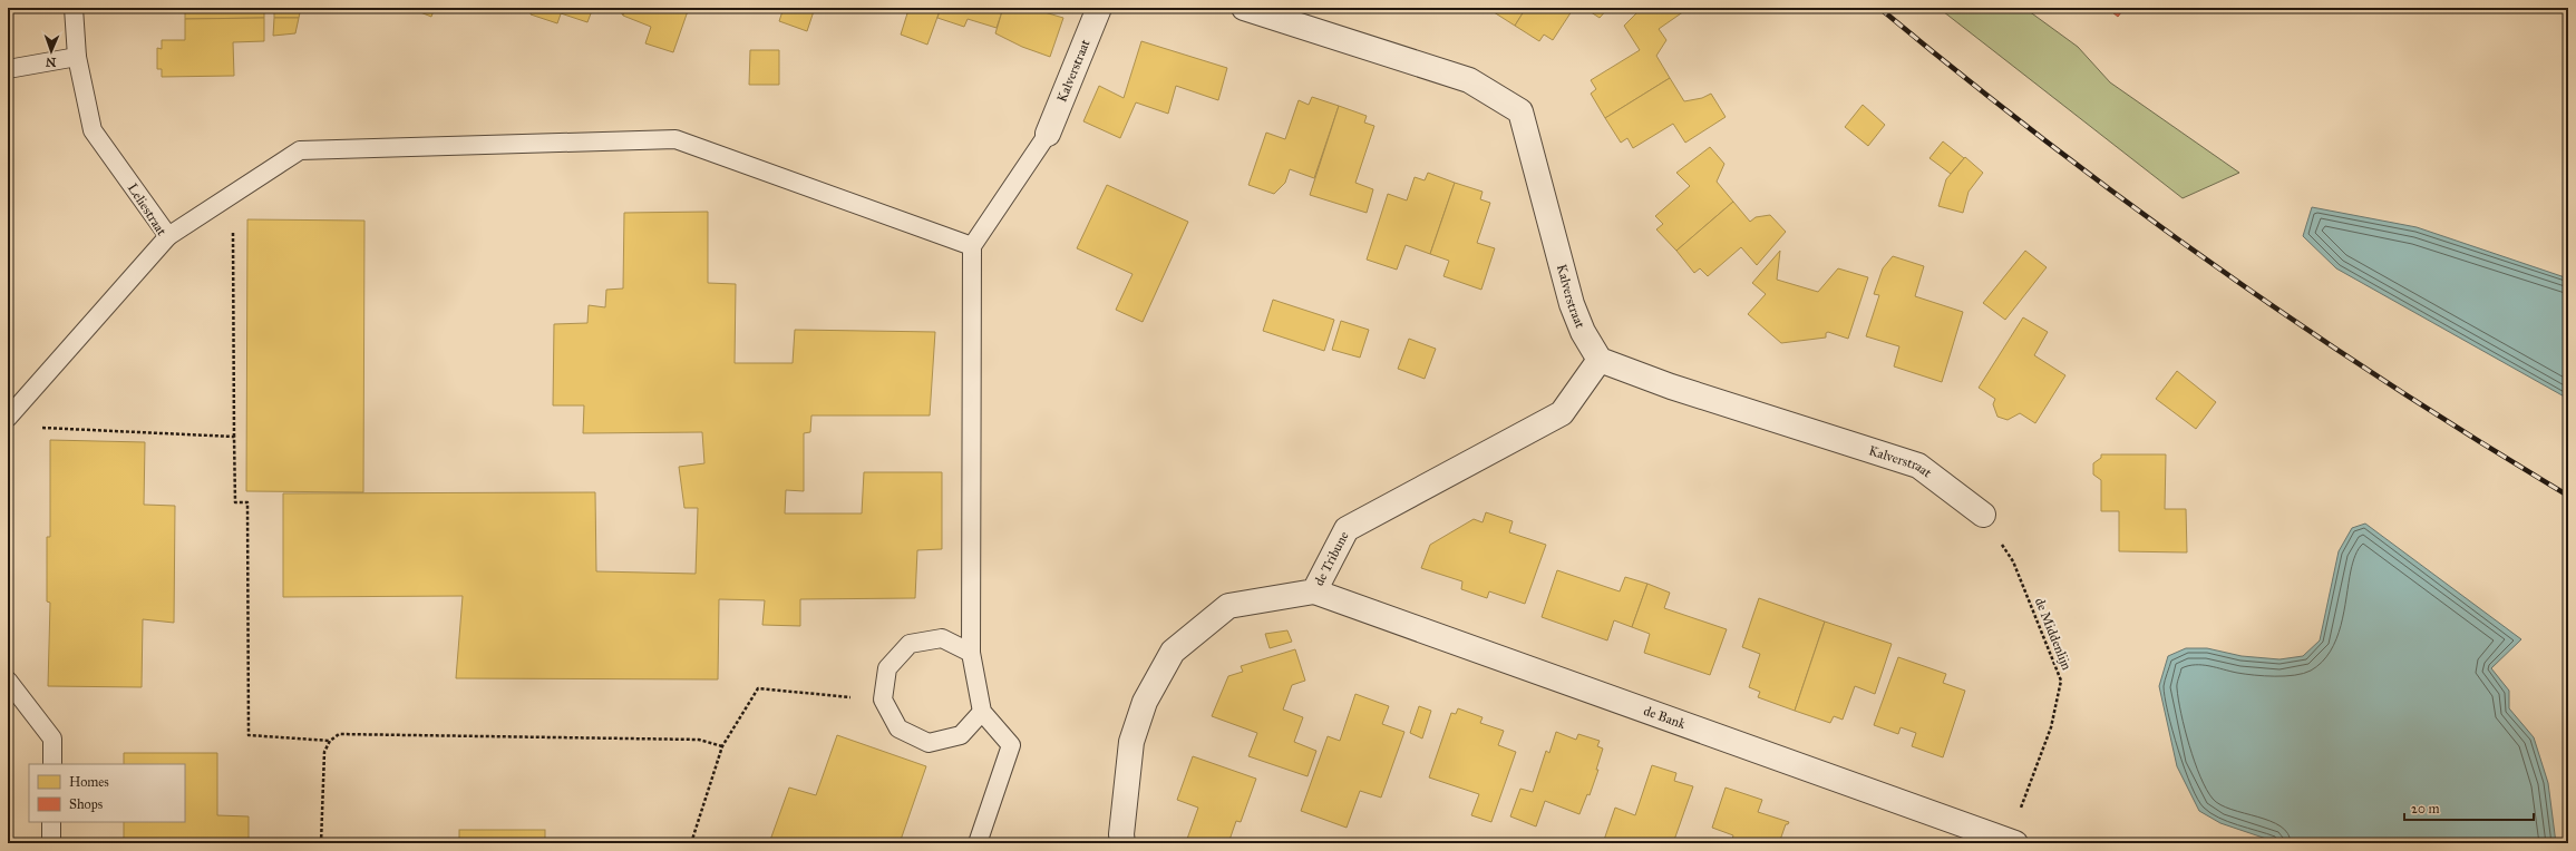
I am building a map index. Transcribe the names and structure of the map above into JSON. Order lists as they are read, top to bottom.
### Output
{
  "streets": {
    "street": ["Kalverstraat", "de Tribune", "de Bank"],
    "lane": ["Leliestraat"],
    "path": ["de Middenlijn"]
  },
  "crossings": [
    ["Kalverstraat", "de Tribune"],
    ["Kalverstraat", "de Middenlijn"],
    ["de Tribune", "de Bank"],
    ["de Middenlijn", "de Bank"]
  ],
  "legend": ["Homes", "Shops"],
  "scale_bar": "20 m",
  "north": "bottom"
}
